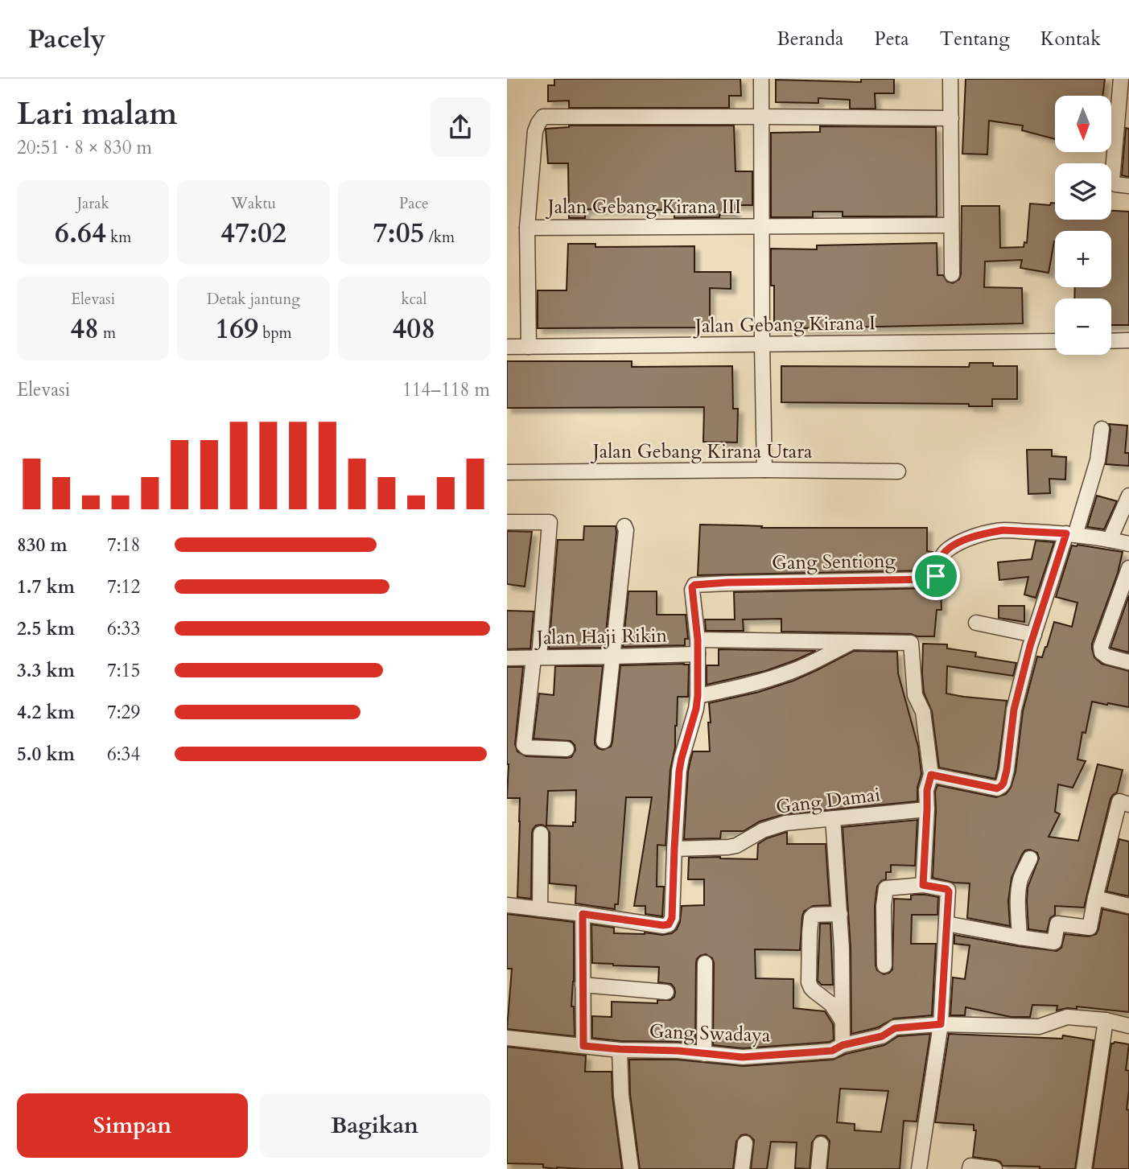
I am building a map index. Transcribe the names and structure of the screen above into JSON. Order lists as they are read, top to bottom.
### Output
{
  "streets": {
    "street": [
      "Jalan Gebang Kirana III",
      "Jalan Gebang Kirana I",
      "Jalan Gebang Kirana Utara",
      "Gang Sentiong",
      "Jalan Haji Rikin",
      "Gang Damai",
      "Gang Swadaya"
    ]
  },
  "crossings": [
    ["Gang Sentiong", "Jalan Haji Rikin"],
    ["Gang Sentiong", "Gang Damai"]
  ],
  "north": "bottom",
  "page": {
    "header": "Pacely",
    "nav": [
      "Beranda",
      "Peta",
      "Tentang",
      "Kontak"
    ],
    "heading": ["Lari malam", "20:51 · 8 × 830 m"],
    "map_buttons": ["+", "−"],
    "stats": [
      ["Jarak", "6.64 km"],
      ["Waktu", "47:02"],
      ["Pace", "7:05 /km"],
      ["Elevasi", "48 m"],
      ["Detak jantung", "169 bpm"],
      ["kcal", "408"]
    ],
    "chart": ["Elevasi", "114–118 m"],
    "list": [
      {
        "name": "830 m",
        "note": "7:18"
      },
      {
        "name": "1.7 km",
        "note": "7:12"
      },
      {
        "name": "2.5 km",
        "note": "6:33"
      },
      {
        "name": "3.3 km",
        "note": "7:15"
      },
      {
        "name": "4.2 km",
        "note": "7:29"
      },
      {
        "name": "5.0 km",
        "note": "6:34"
      }
    ],
    "buttons": ["Simpan", "Bagikan"]
  }
}
